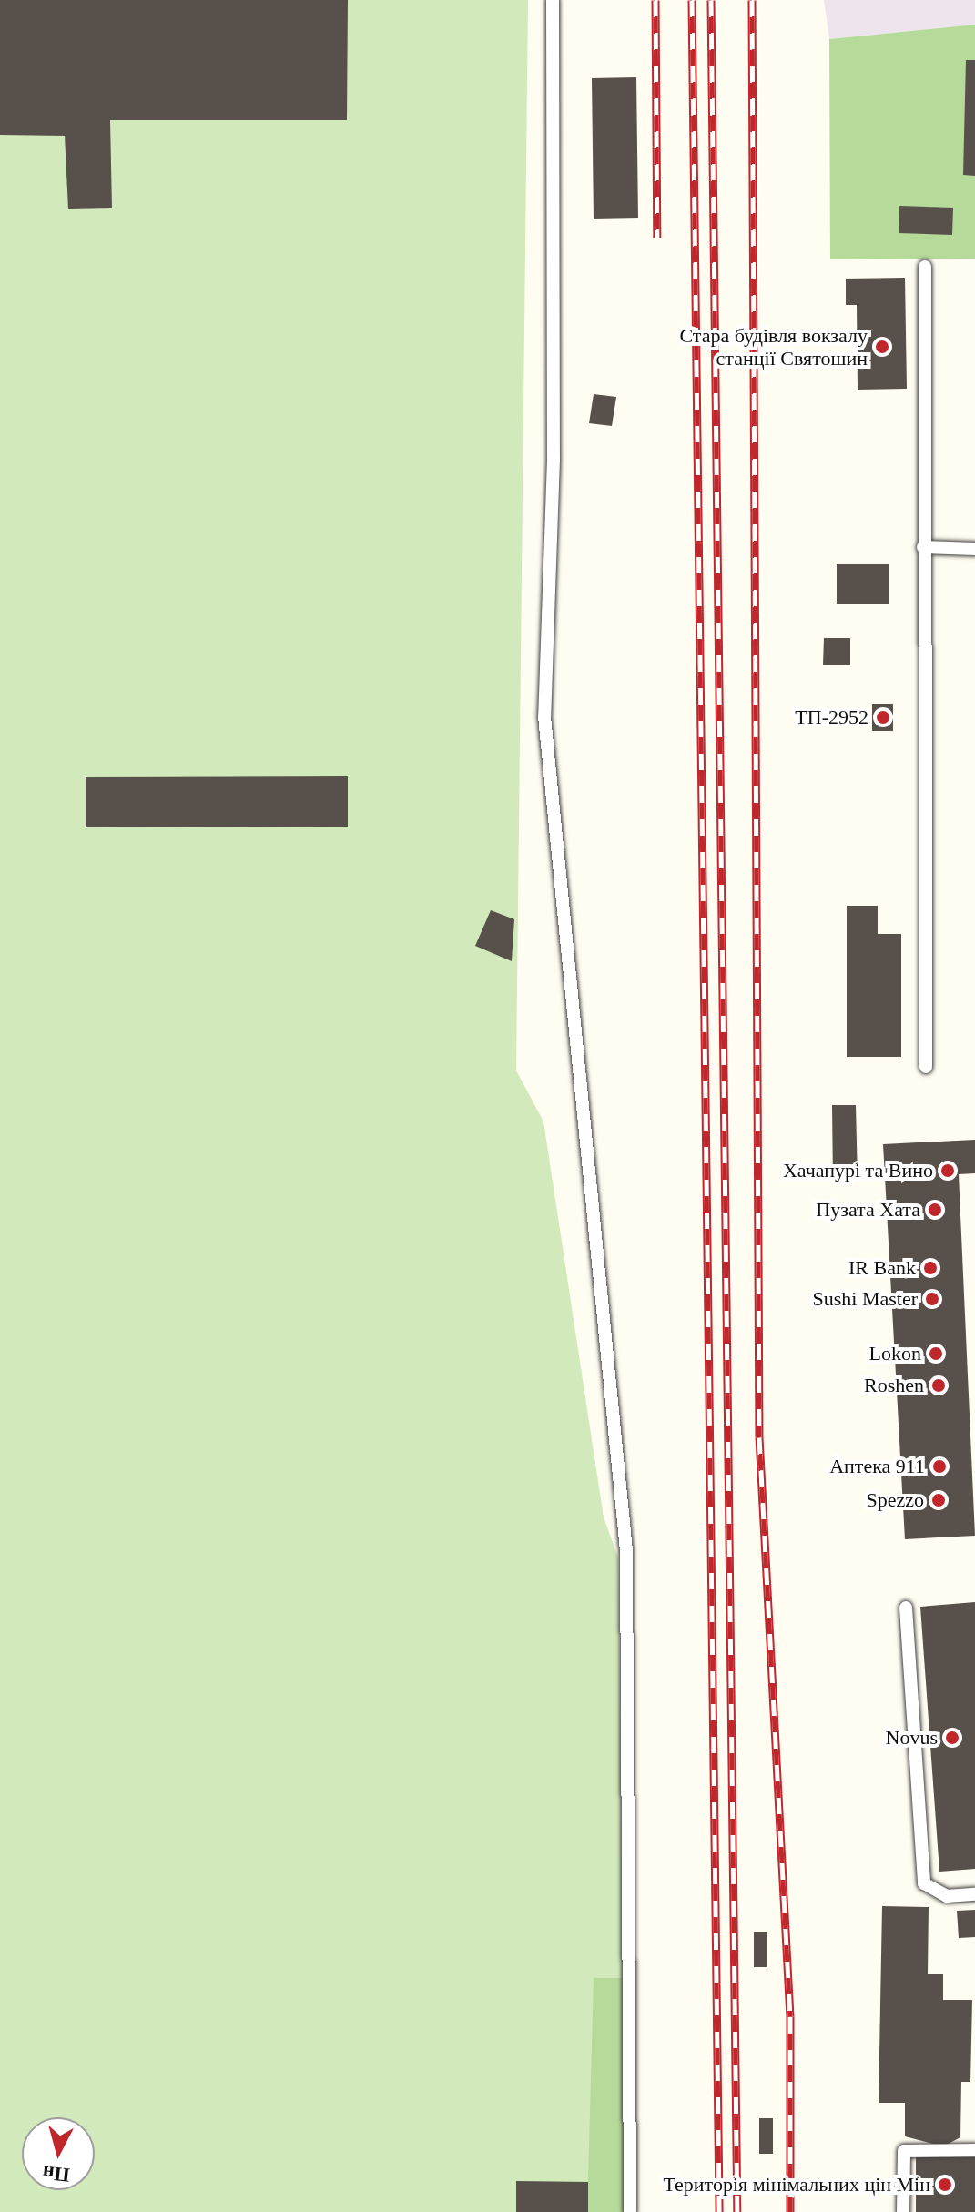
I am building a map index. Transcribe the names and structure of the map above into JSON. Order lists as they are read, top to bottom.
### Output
{
  "places": [
    "Стара будівля вокзалу станції Святошин",
    "ТП-2952",
    "Хачапурі та Вино",
    "Пузата Хата",
    "IR Bank",
    "Sushi Master",
    "Lokon",
    "Roshen",
    "Аптека 911",
    "Spezzo",
    "Novus",
    "Територія мінімальних цін Мін"
  ],
  "north": "bottom"
}
